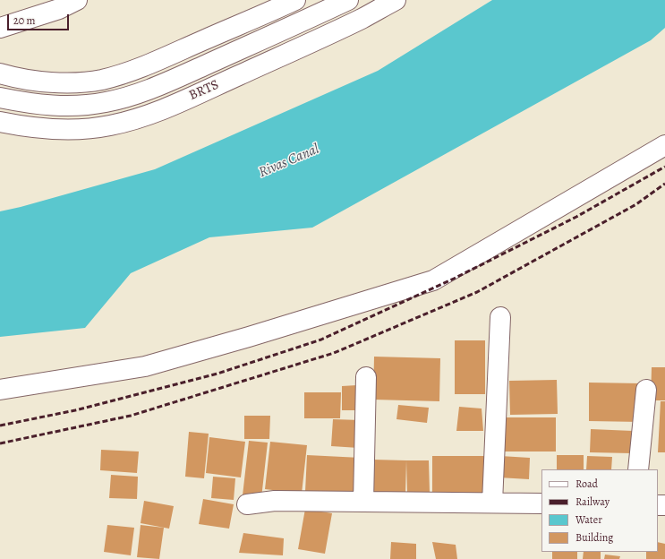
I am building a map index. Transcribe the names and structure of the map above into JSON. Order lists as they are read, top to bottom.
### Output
{
  "streets": {
    "street": ["BRTS"]
  },
  "water": ["Rivas Canal"],
  "legend": [
    "Road",
    "Railway",
    "Water",
    "Building"
  ],
  "scale_bar": "20 m"
}
